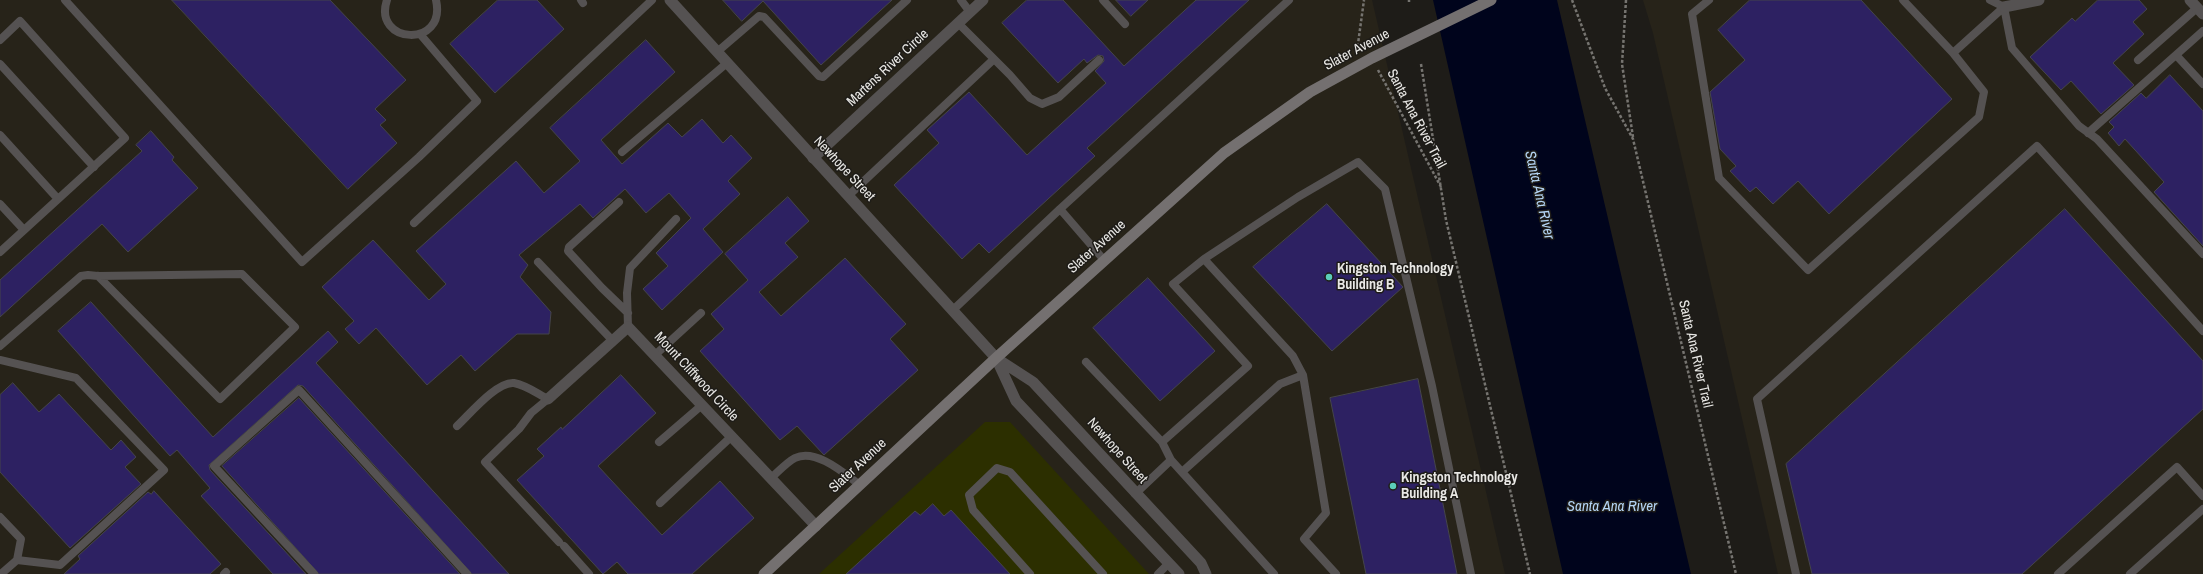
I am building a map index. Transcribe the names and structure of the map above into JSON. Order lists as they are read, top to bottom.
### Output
{
  "streets": {
    "main road": ["Slater Avenue"],
    "street": ["Martens River Circle", "Newhope Street", "Mount Cliffwood Circle"],
    "path": ["Santa Ana River Trail"]
  },
  "crossings": [
    ["Slater Avenue", "Santa Ana River Trail"],
    ["Slater Avenue", "Newhope Street"],
    ["Slater Avenue", "Mount Cliffwood Circle"],
    ["Martens River Circle", "Newhope Street"]
  ],
  "water": ["Santa Ana River"],
  "places": ["Kingston Technology Building B", "Kingston Technology Building A"]
}
